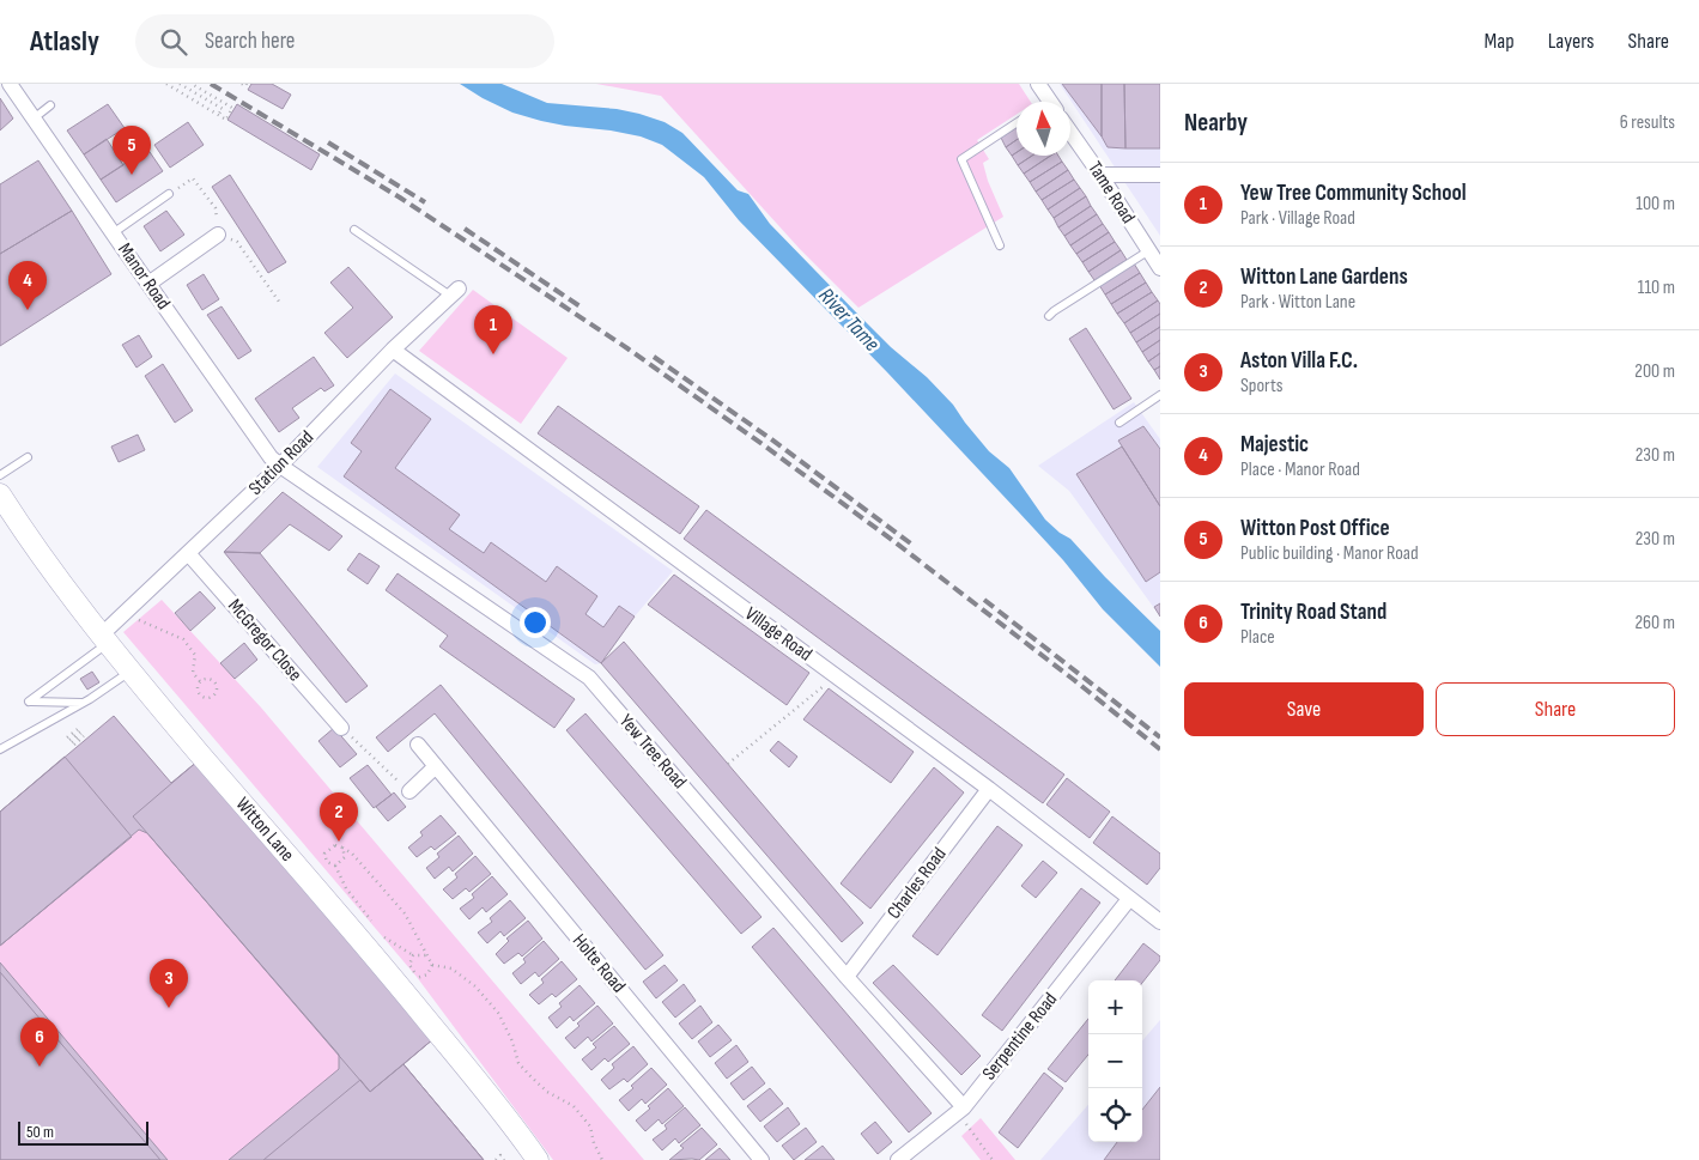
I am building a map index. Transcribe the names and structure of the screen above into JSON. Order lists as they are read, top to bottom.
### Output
{
  "streets": {
    "main road": ["Witton Lane"],
    "street": [
      "Tame Road",
      "Manor Road",
      "Station Road",
      "Village Road",
      "McGregor Close",
      "Yew Tree Road",
      "Charles Road",
      "Holte Road",
      "Serpentine Road"
    ]
  },
  "crossings": [
    ["Manor Road", "Station Road"],
    ["Manor Road", "Yew Tree Road"],
    ["Station Road", "Village Road"],
    ["Station Road", "McGregor Close"],
    ["Station Road", "Yew Tree Road"],
    ["Station Road", "Witton Lane"],
    ["Village Road", "Charles Road"],
    ["Village Road", "Serpentine Road"],
    ["Yew Tree Road", "Charles Road"],
    ["Yew Tree Road", "Serpentine Road"]
  ],
  "water": ["River Tame"],
  "scale_bar": "50 m",
  "north": "top",
  "page": {
    "header": "Atlasly",
    "search": "Search here",
    "nav": ["Map", "Layers", "Share"],
    "heading": ["Nearby", "6 results"],
    "pins": [
      "5",
      "4",
      "1",
      "2",
      "3",
      "6"
    ],
    "list": [
      {
        "mark": "1",
        "name": "Yew Tree Community School",
        "note": "Park · Village Road",
        "value": "100 m"
      },
      {
        "mark": "2",
        "name": "Witton Lane Gardens",
        "note": "Park · Witton Lane",
        "value": "110 m"
      },
      {
        "mark": "3",
        "name": "Aston Villa F.C.",
        "note": "Sports",
        "value": "200 m"
      },
      {
        "mark": "4",
        "name": "Majestic",
        "note": "Place · Manor Road",
        "value": "230 m"
      },
      {
        "mark": "5",
        "name": "Witton Post Office",
        "note": "Public building · Manor Road",
        "value": "230 m"
      },
      {
        "mark": "6",
        "name": "Trinity Road Stand",
        "note": "Place",
        "value": "260 m"
      }
    ],
    "buttons": ["Save", "Share"],
    "map_buttons": ["+", "−"],
    "scale": "50 m"
  }
}
